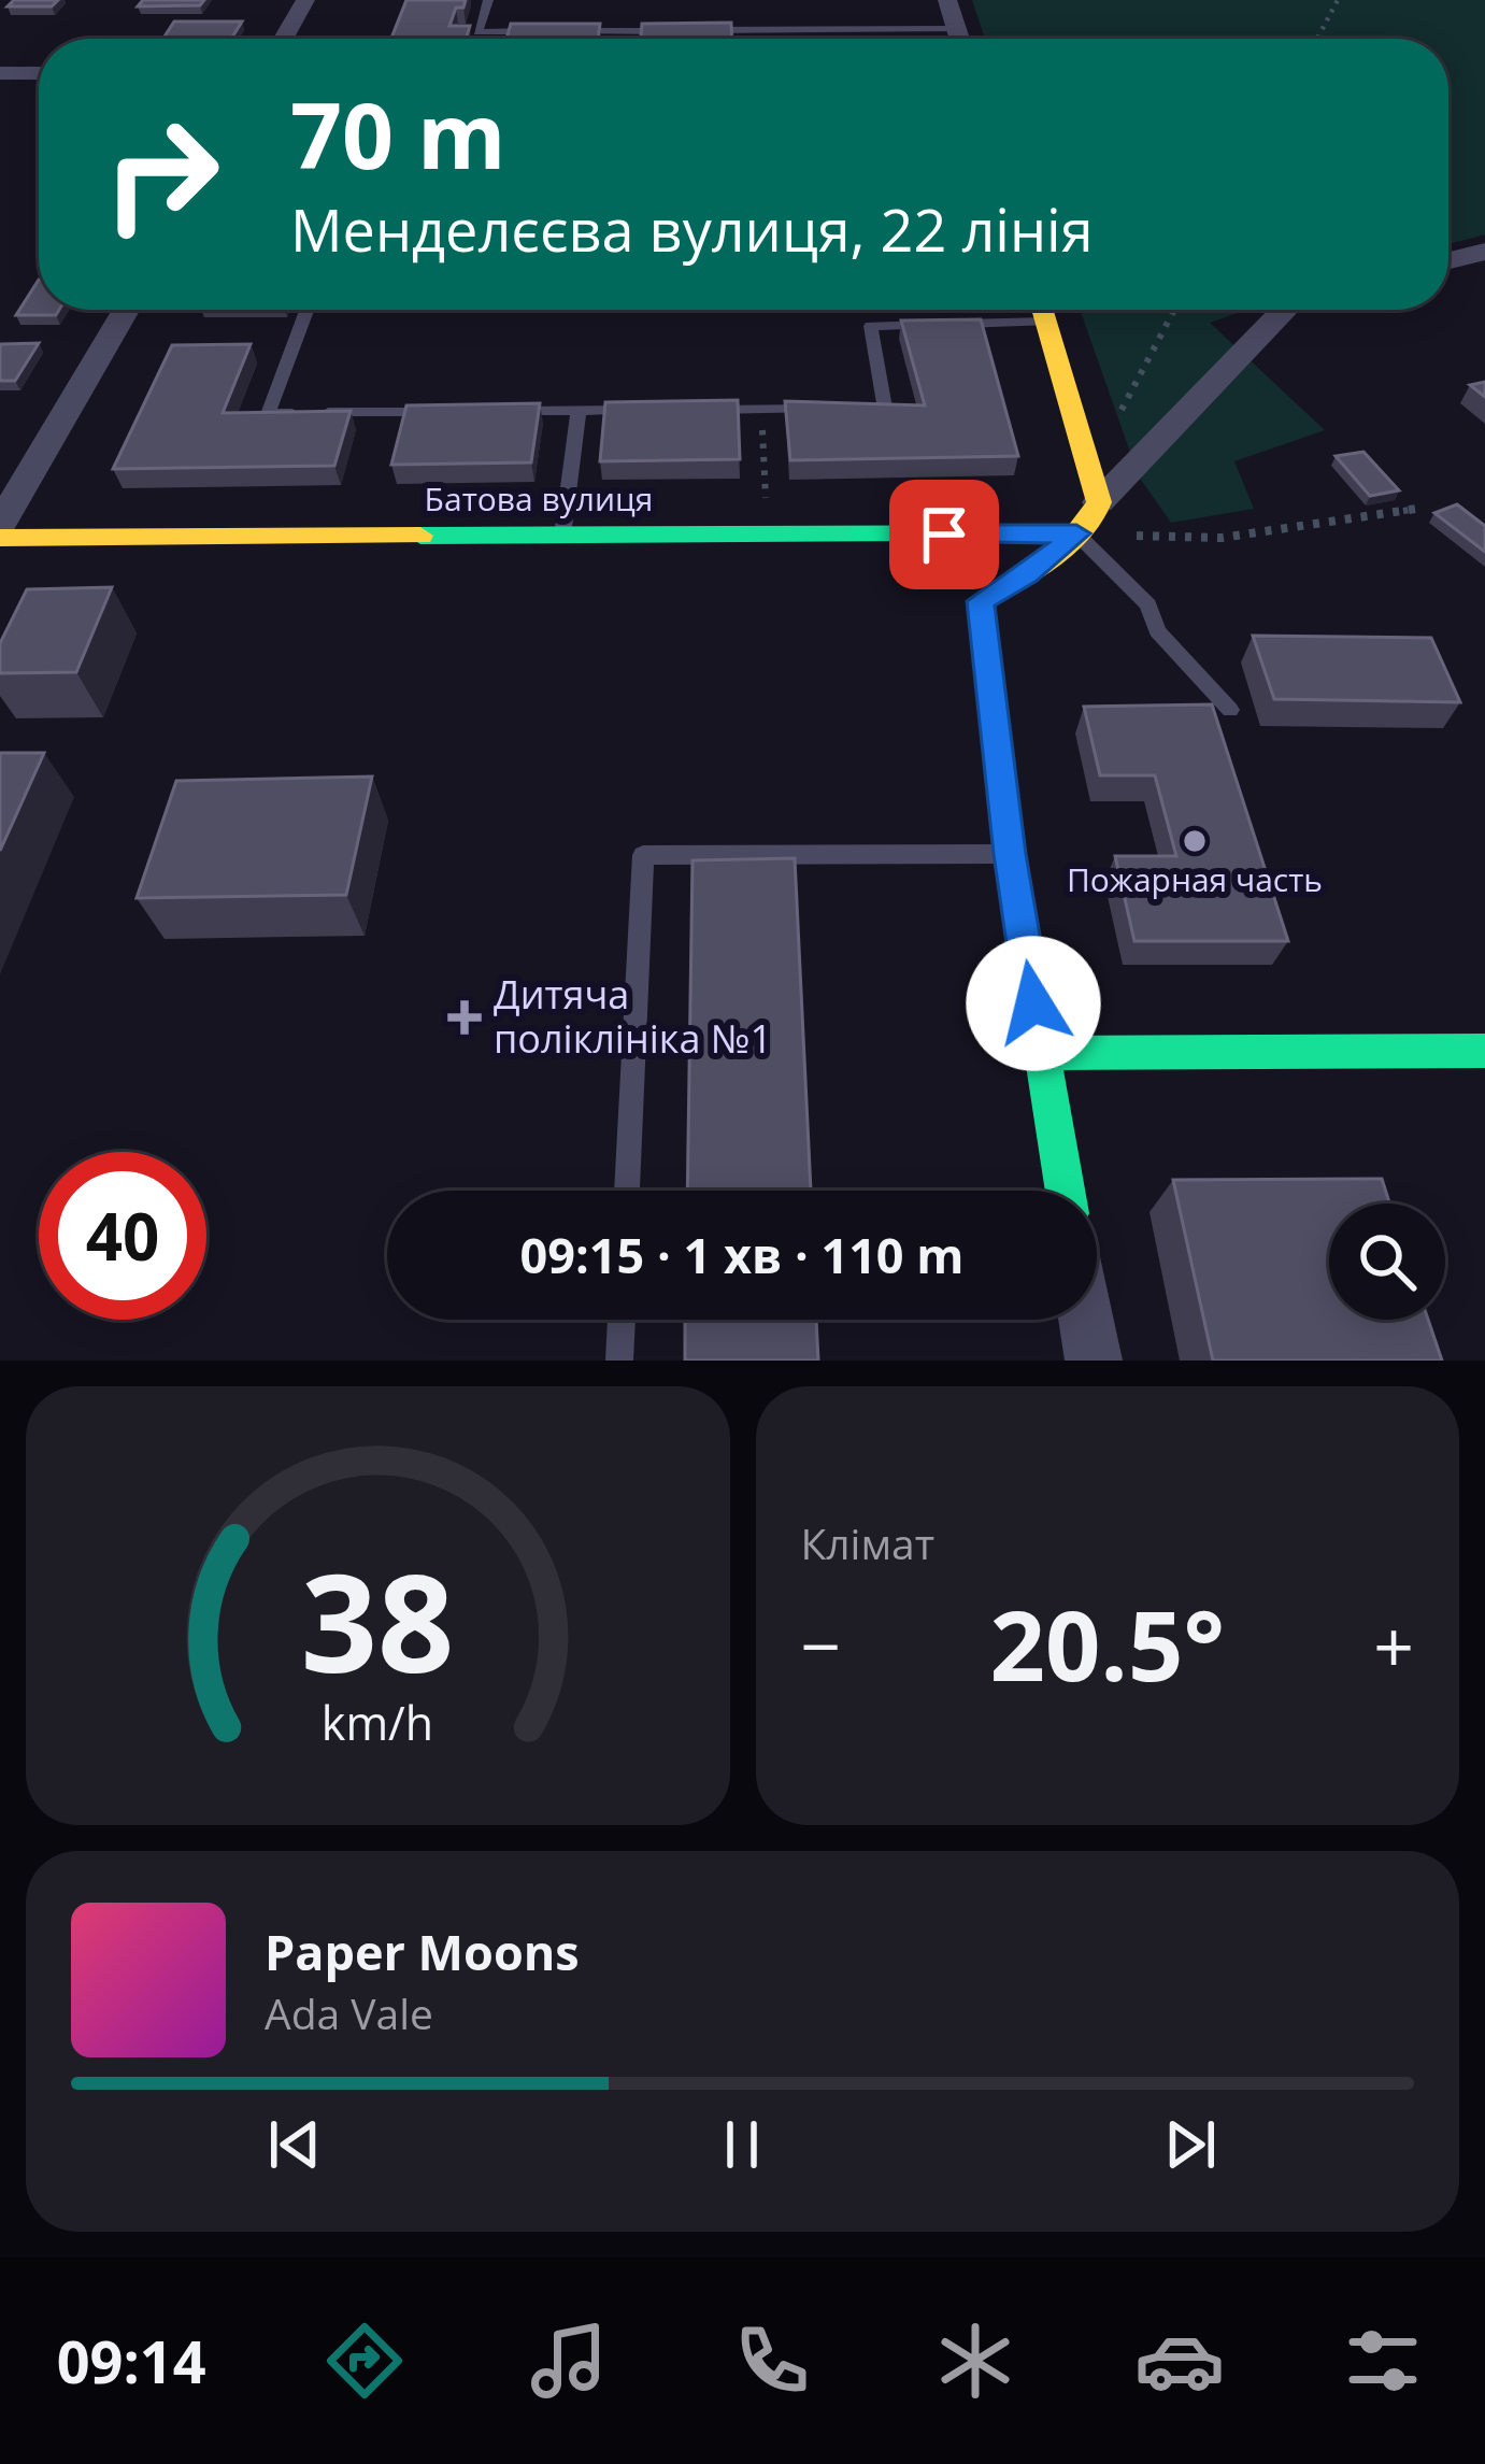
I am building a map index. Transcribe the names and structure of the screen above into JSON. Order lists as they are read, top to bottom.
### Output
{
  "streets": {
    "street": ["Батова вулиця"]
  },
  "places": {
    "other": ["Пожарная часть"],
    "health": ["Дитяча поліклініка №1"]
  },
  "page": {
    "turn": ["70 m", "Менделєєва вулиця, 22 лінія"],
    "limit": "40",
    "trip": "09:15 · 1 хв · 110 m",
    "tile": "Клімат",
    "heat": ["−", "20.5°", "+"],
    "song": ["Paper Moons", "Ada Vale"],
    "tabs": "09:14",
    "gauge": ["38", "km/h"]
  }
}
